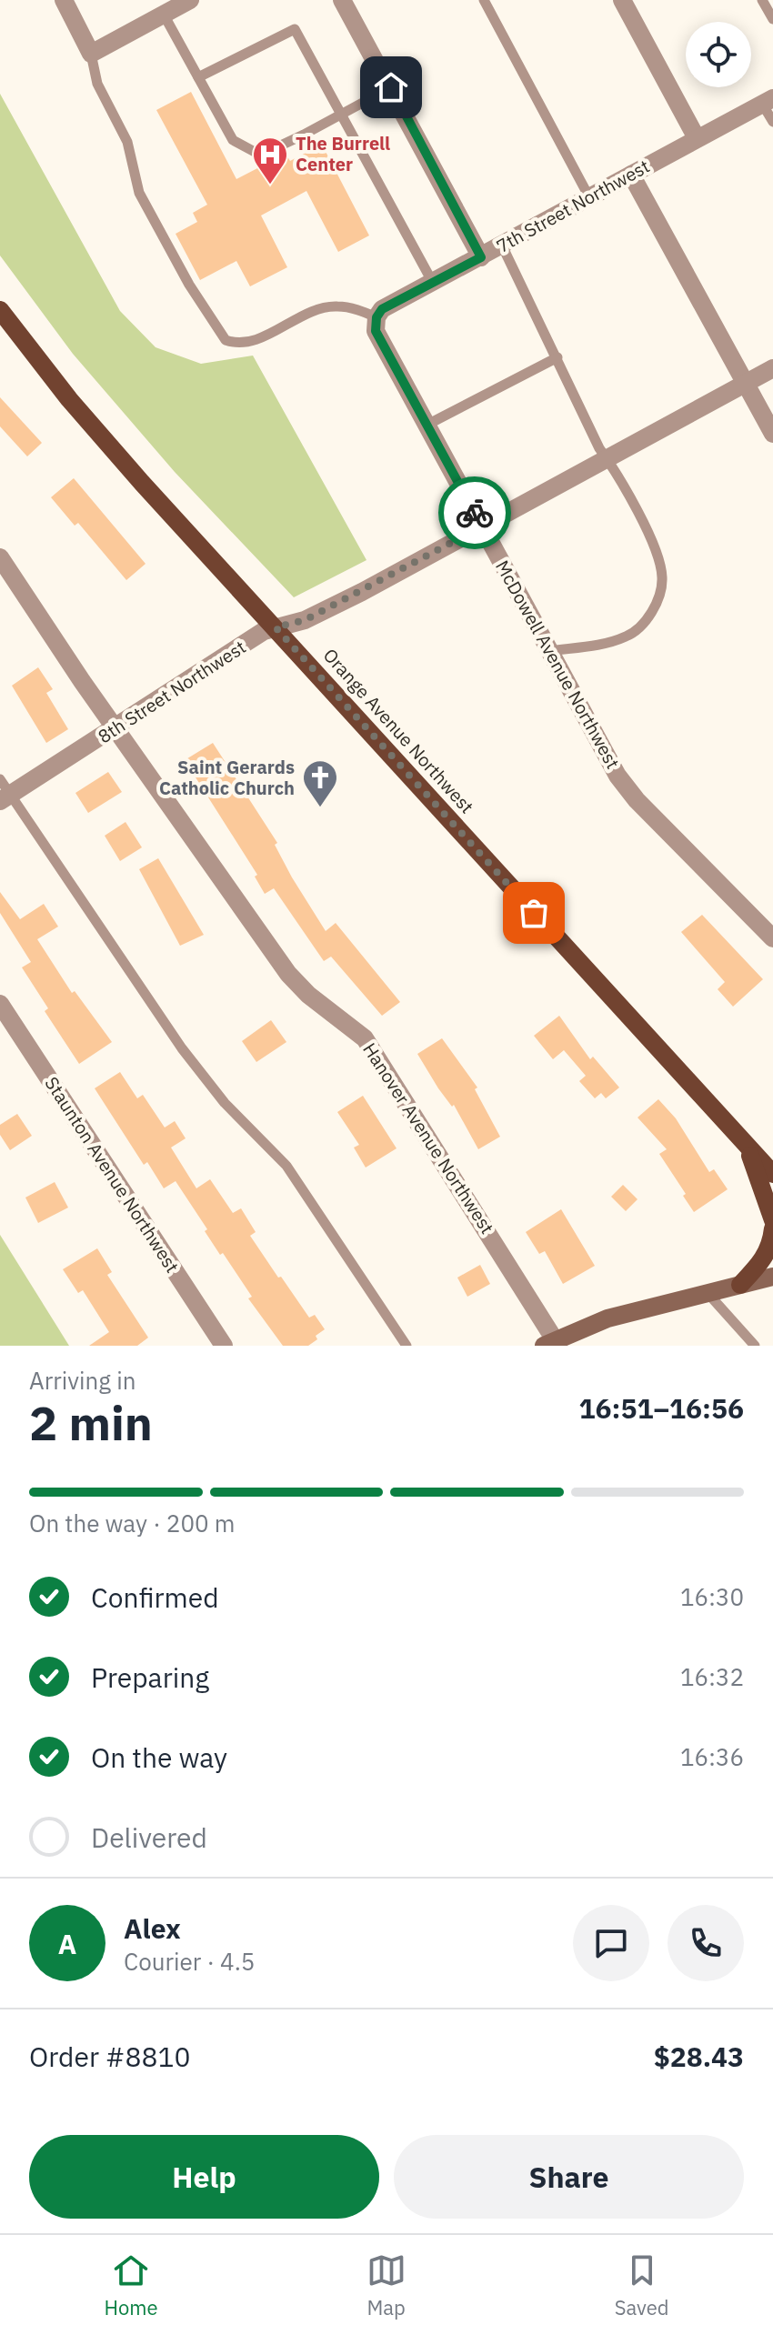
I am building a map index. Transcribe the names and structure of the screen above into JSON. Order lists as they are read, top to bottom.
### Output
{
  "streets": {
    "main road": ["Orange Avenue Northwest"],
    "street": [
      "7th Street Northwest",
      "McDowell Avenue Northwest",
      "8th Street Northwest",
      "Hanover Avenue Northwest",
      "Staunton Avenue Northwest"
    ]
  },
  "crossings": [
    ["7th Street Northwest", "McDowell Avenue Northwest"],
    ["McDowell Avenue Northwest", "8th Street Northwest"],
    ["8th Street Northwest", "Orange Avenue Northwest"],
    ["8th Street Northwest", "Hanover Avenue Northwest"]
  ],
  "places": {
    "hospital": ["The Burrell Center"],
    "church": ["Saint Gerards Catholic Church"]
  },
  "page": {
    "heading": ["2 min", "Arriving in", "16:51–16:56"],
    "panel": [
      "Alex",
      "Courier · 4.5",
      "Order #8810",
      "$28.43"
    ],
    "bar": "On the way · 200 m",
    "list": [
      ["Confirmed", "16:30"],
      ["Preparing", "16:32"],
      ["On the way", "16:36"],
      "Delivered"
    ],
    "round": "A",
    "buttons": ["Help", "Share"],
    "tabs": ["Home", "Map", "Saved"]
  }
}
